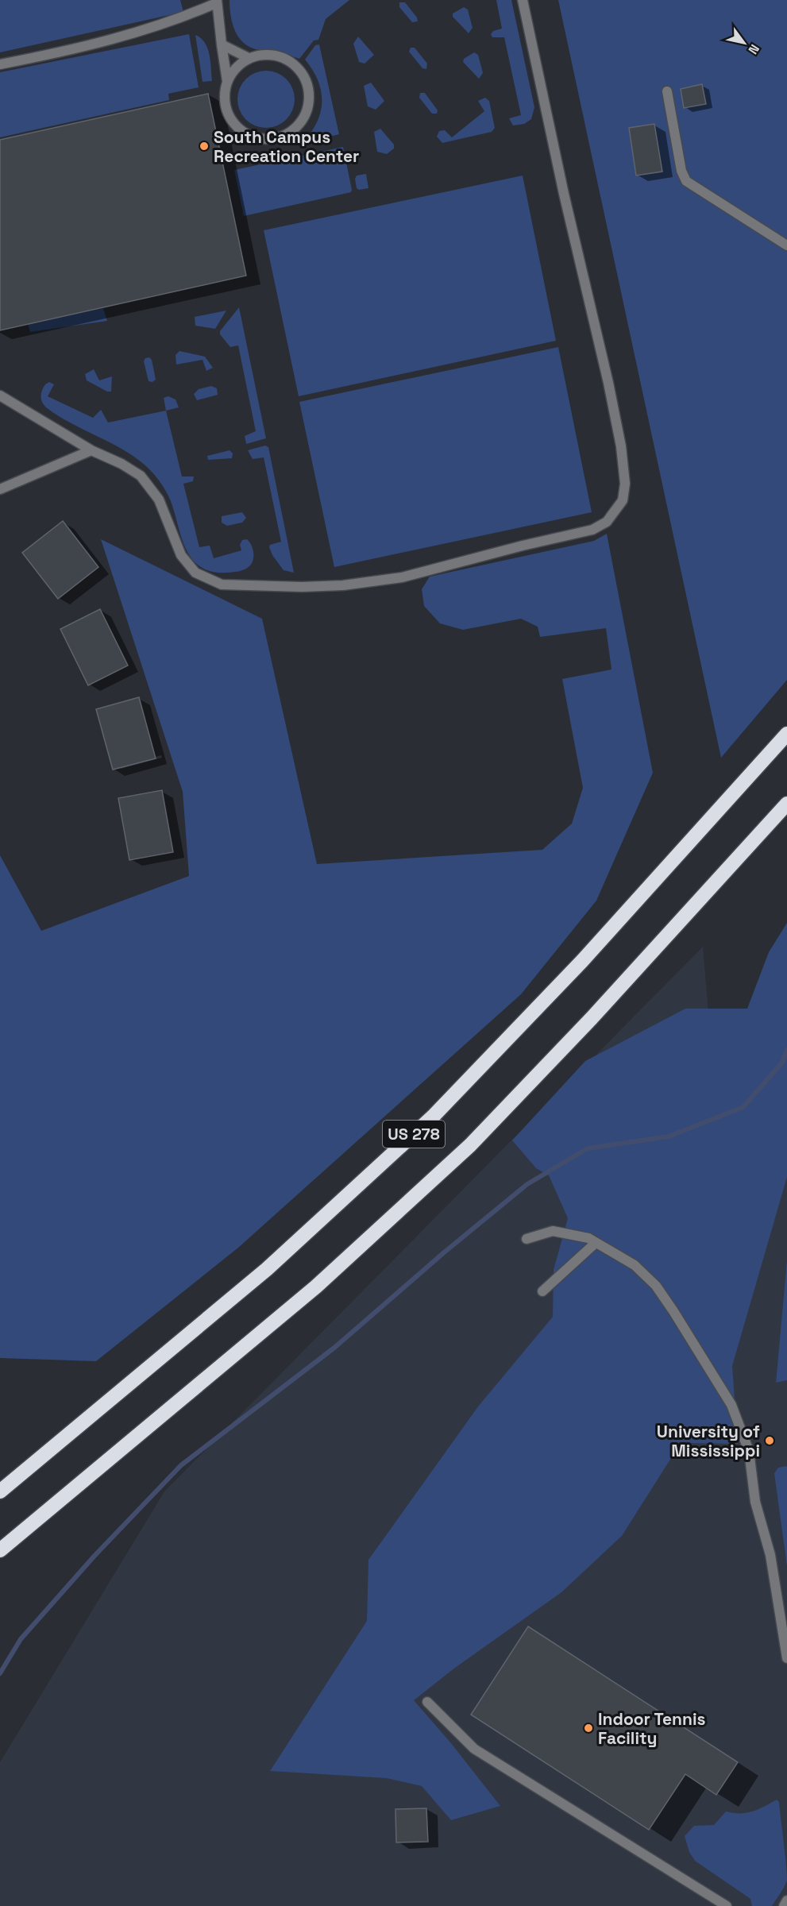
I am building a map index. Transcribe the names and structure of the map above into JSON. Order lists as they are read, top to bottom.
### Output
{
  "streets": {
    "highway": ["US 278"]
  },
  "places": ["South Campus Recreation Center", "University of Mississippi", "Indoor Tennis Facility"],
  "north": "bottom right"
}
